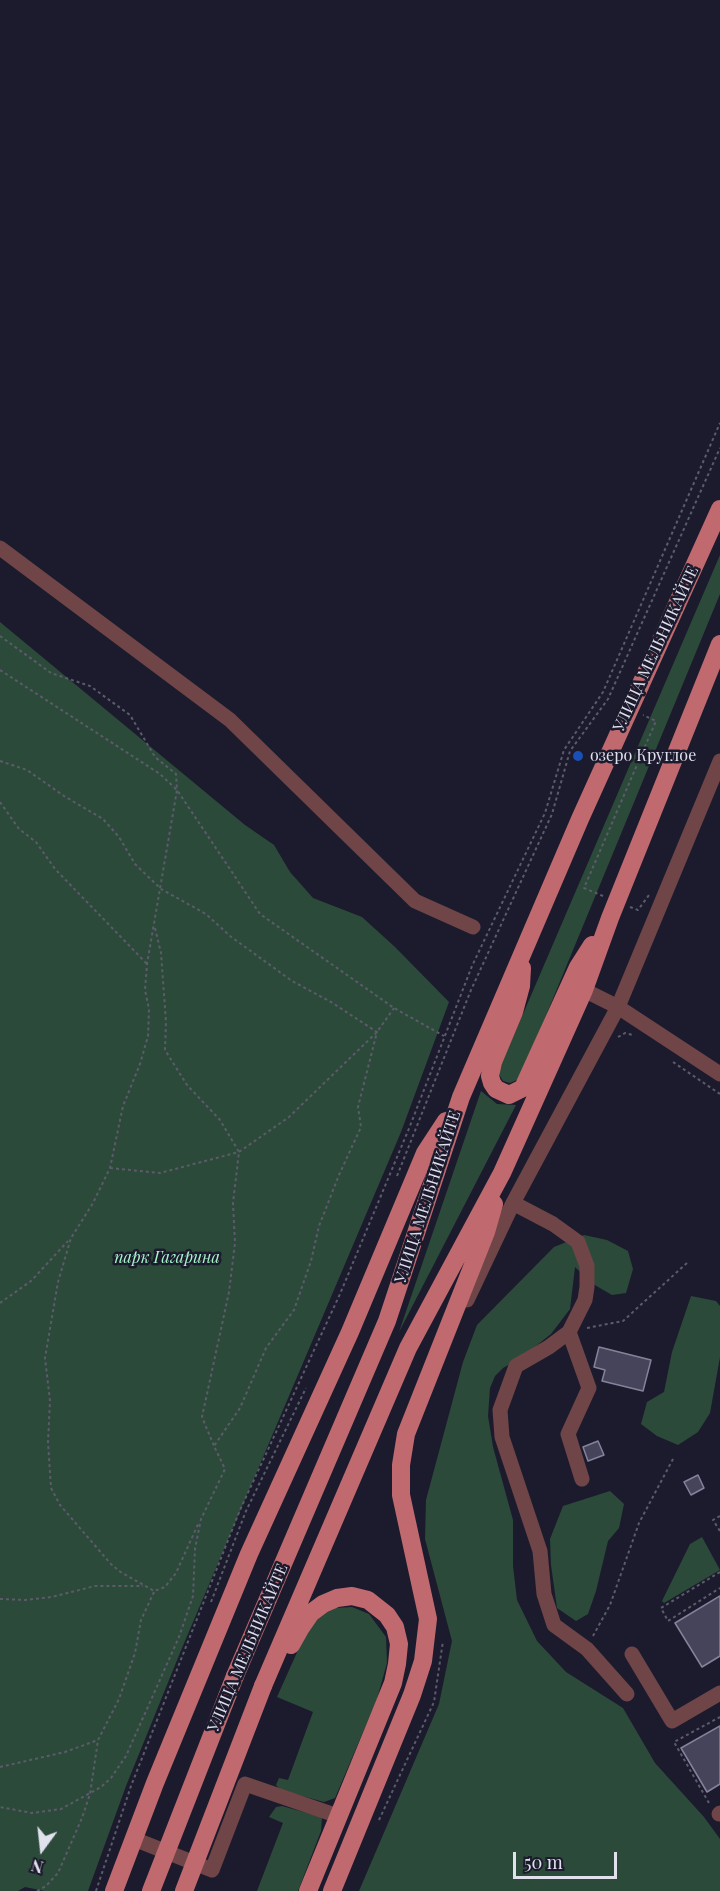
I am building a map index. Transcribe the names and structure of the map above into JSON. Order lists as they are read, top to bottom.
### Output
{
  "streets": {
    "main road": ["УЛИЦА МЕЛЬНИКАЙТЕ"]
  },
  "parks": ["парк Гагарина"],
  "places": ["озеро Круглое"],
  "scale_bar": "50 m",
  "north": "bottom"
}
